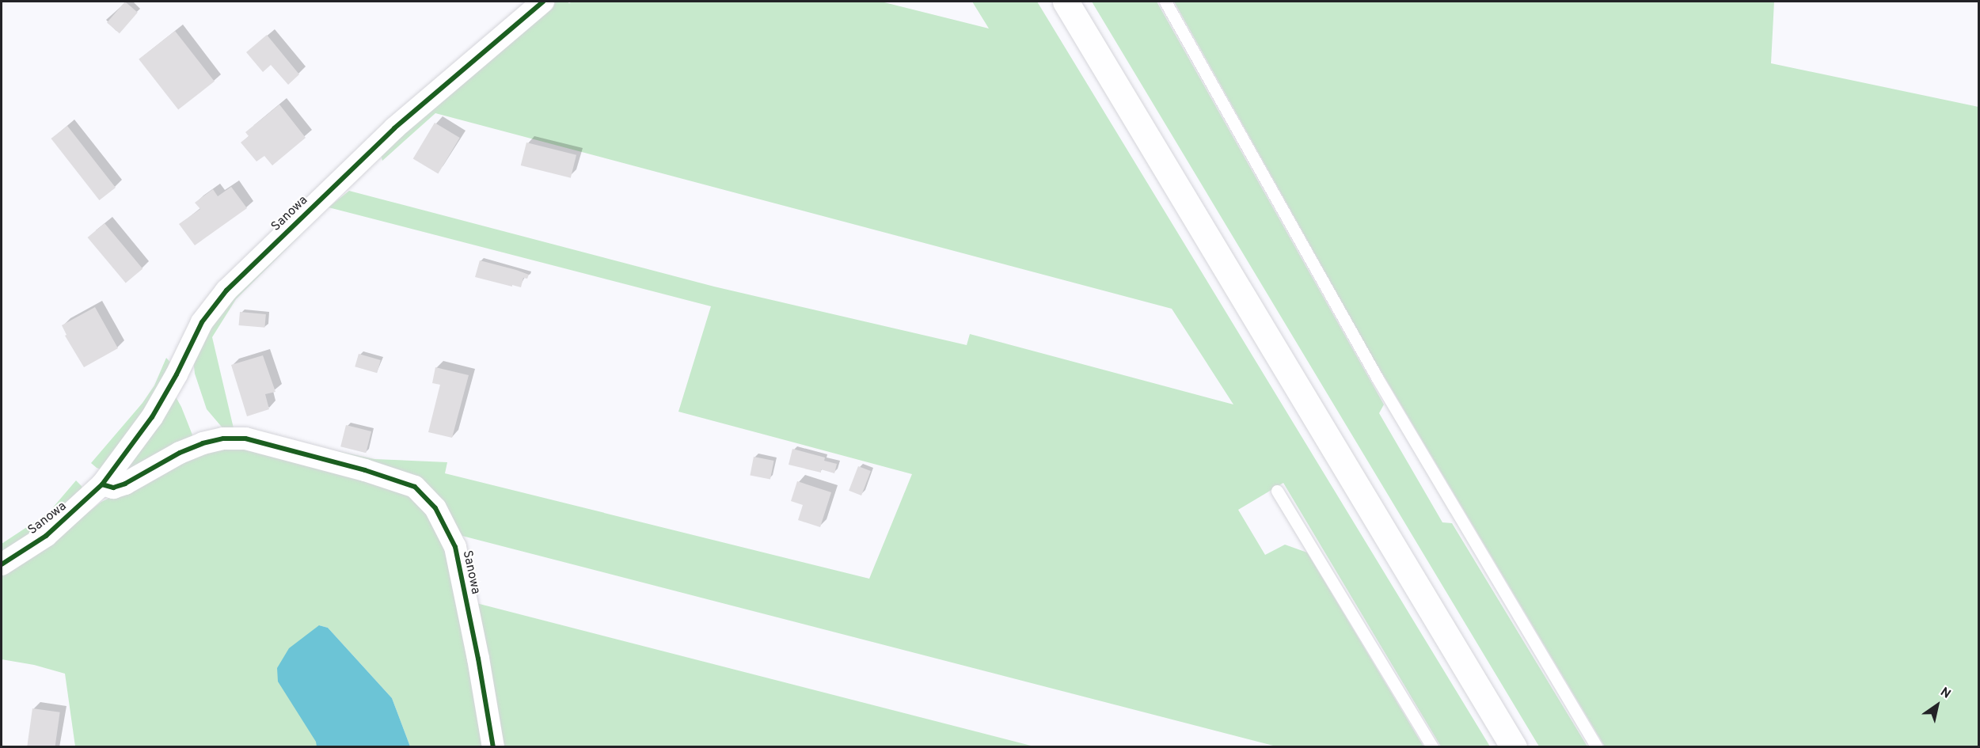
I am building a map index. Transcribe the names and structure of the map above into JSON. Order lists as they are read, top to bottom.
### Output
{
  "streets": {
    "street": ["Sanowa"]
  },
  "north": "top right"
}
